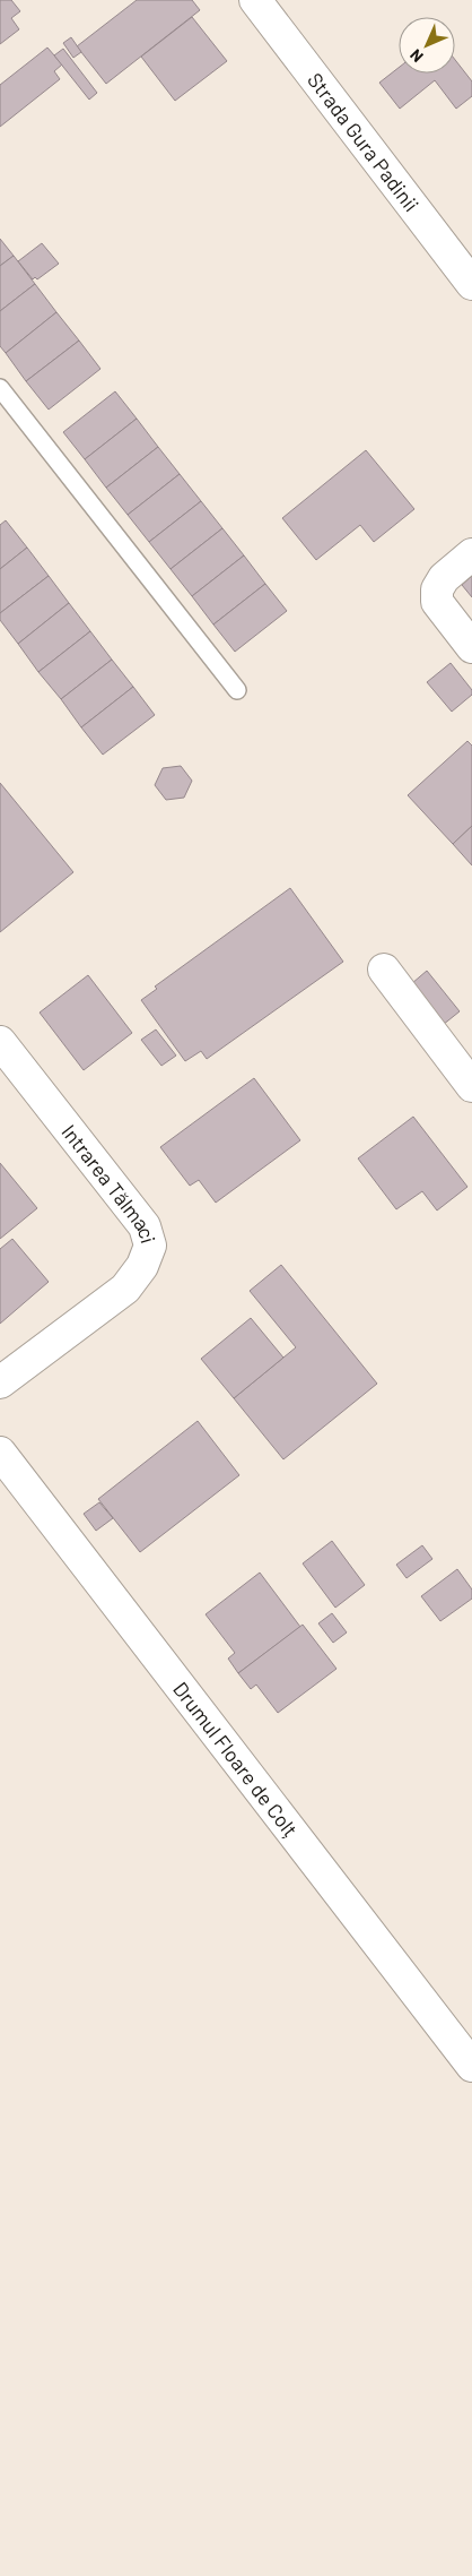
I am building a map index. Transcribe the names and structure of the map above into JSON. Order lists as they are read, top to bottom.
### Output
{
  "streets": {
    "street": ["Strada Gura Padinii", "Intrarea Tălmaci", "Drumul Floare de Colț"]
  },
  "north": "bottom left"
}
